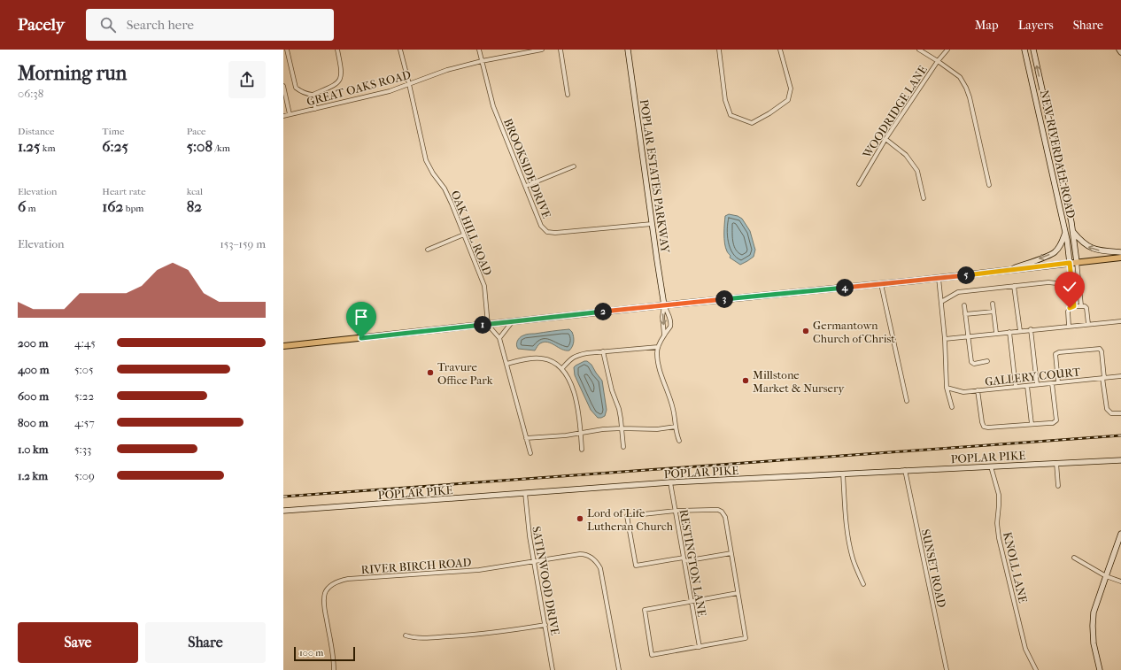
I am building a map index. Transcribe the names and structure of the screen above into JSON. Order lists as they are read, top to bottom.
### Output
{
  "streets": {
    "main road": ["NEW RIVERDALE ROAD", "POPLAR ESTATES PARKWAY", "POPLAR PIKE"],
    "street": [
      "GREAT OAKS ROAD",
      "WOODRIDGE LANE",
      "BROOKSIDE DRIVE",
      "OAK HILL ROAD",
      "GALLERY COURT",
      "RESTINGTON LANE",
      "RIVER BIRCH ROAD",
      "KNOLL LANE",
      "SUNSET ROAD",
      "SATINWOOD DRIVE"
    ]
  },
  "crossings": [
    ["GREAT OAKS ROAD", "BROOKSIDE DRIVE"],
    ["GREAT OAKS ROAD", "OAK HILL ROAD"],
    ["BROOKSIDE DRIVE", "POPLAR ESTATES PARKWAY"],
    ["POPLAR PIKE", "RESTINGTON LANE"],
    ["POPLAR PIKE", "KNOLL LANE"],
    ["POPLAR PIKE", "SUNSET ROAD"],
    ["POPLAR PIKE", "SATINWOOD DRIVE"],
    ["RIVER BIRCH ROAD", "SATINWOOD DRIVE"]
  ],
  "places": [
    "Germantown Church of Christ",
    "Travure Office Park",
    "Millstone Market & Nursery",
    "Lord of Life Lutheran Church"
  ],
  "scale_bar": "100 m",
  "page": {
    "header": "Pacely",
    "search": "Search here",
    "nav": ["Map", "Layers", "Share"],
    "heading": ["Morning run", "06:38"],
    "stats": [
      ["Distance", "1.25 km"],
      ["Time", "6:25"],
      ["Pace", "5:08 /km"],
      ["Elevation", "6 m"],
      ["Heart rate", "162 bpm"],
      ["kcal", "82"]
    ],
    "chart": ["Elevation", "153–159 m"],
    "pins": [
      "5",
      "4",
      "3",
      "2",
      "1"
    ],
    "list": [
      {
        "name": "200 m",
        "note": "4:45"
      },
      {
        "name": "400 m",
        "note": "5:05"
      },
      {
        "name": "600 m",
        "note": "5:22"
      },
      {
        "name": "800 m",
        "note": "4:57"
      },
      {
        "name": "1.0 km",
        "note": "5:33"
      },
      {
        "name": "1.2 km",
        "note": "5:09"
      }
    ],
    "buttons": ["Save", "Share"],
    "scale": "100 m"
  }
}
